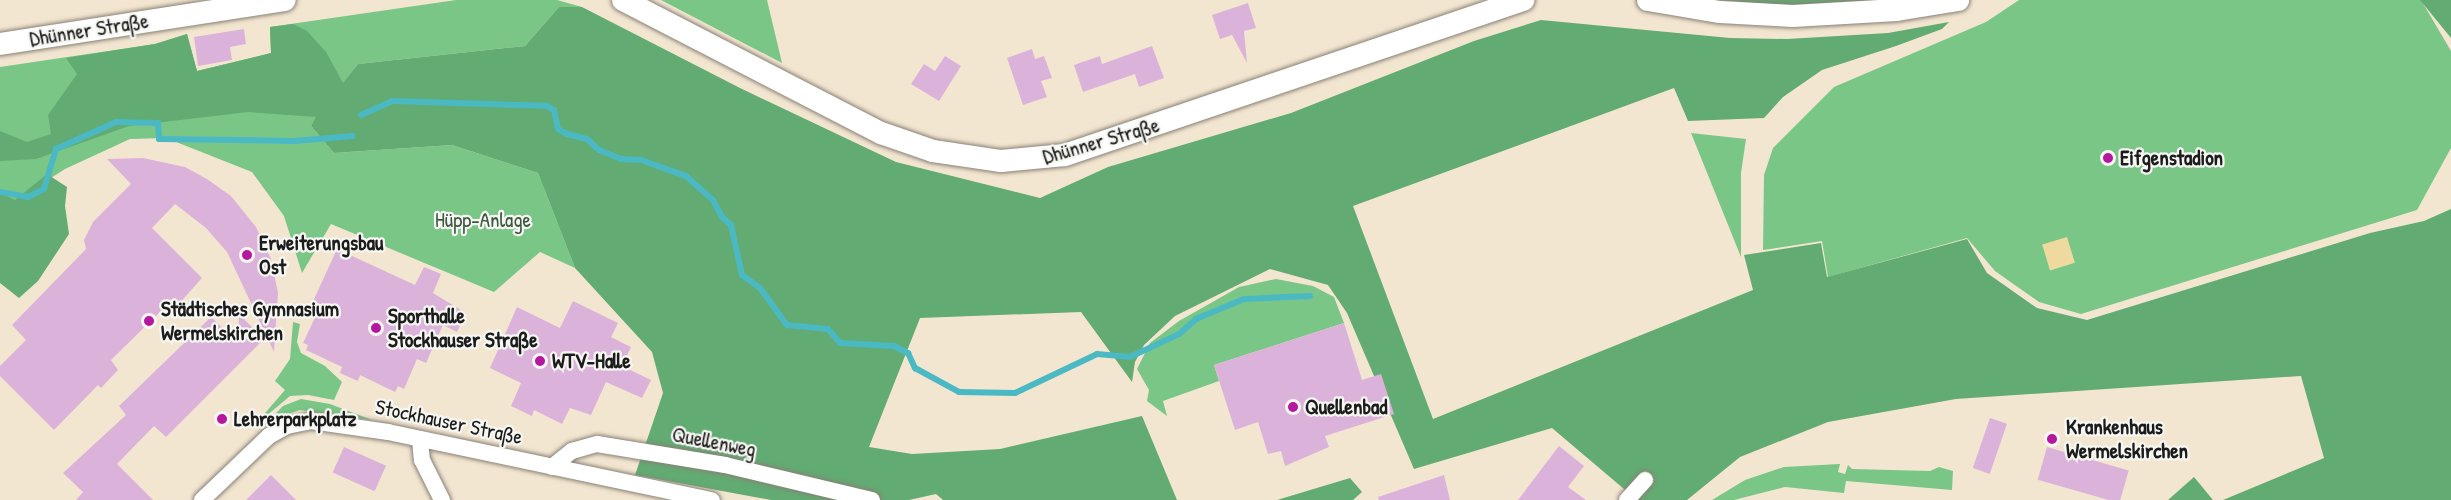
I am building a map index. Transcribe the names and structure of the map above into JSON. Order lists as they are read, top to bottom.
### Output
{
  "streets": {
    "main road": ["Dhünner Straße"],
    "street": ["Stockhauser Straße", "Quellenweg"]
  },
  "crossings": [
    ["Stockhauser Straße", "Quellenweg"]
  ],
  "parks": ["Hüpp-Anlage"],
  "places": [
    "Eifgenstadion",
    "Erweiterungsbau Ost",
    "Städtisches Gymnasium Wermelskirchen",
    "Sporthalle Stockhauser Straße",
    "WTV-Halle",
    "Quellenbad",
    "Lehrerparkplatz",
    "Krankenhaus Wermelskirchen"
  ]
}
